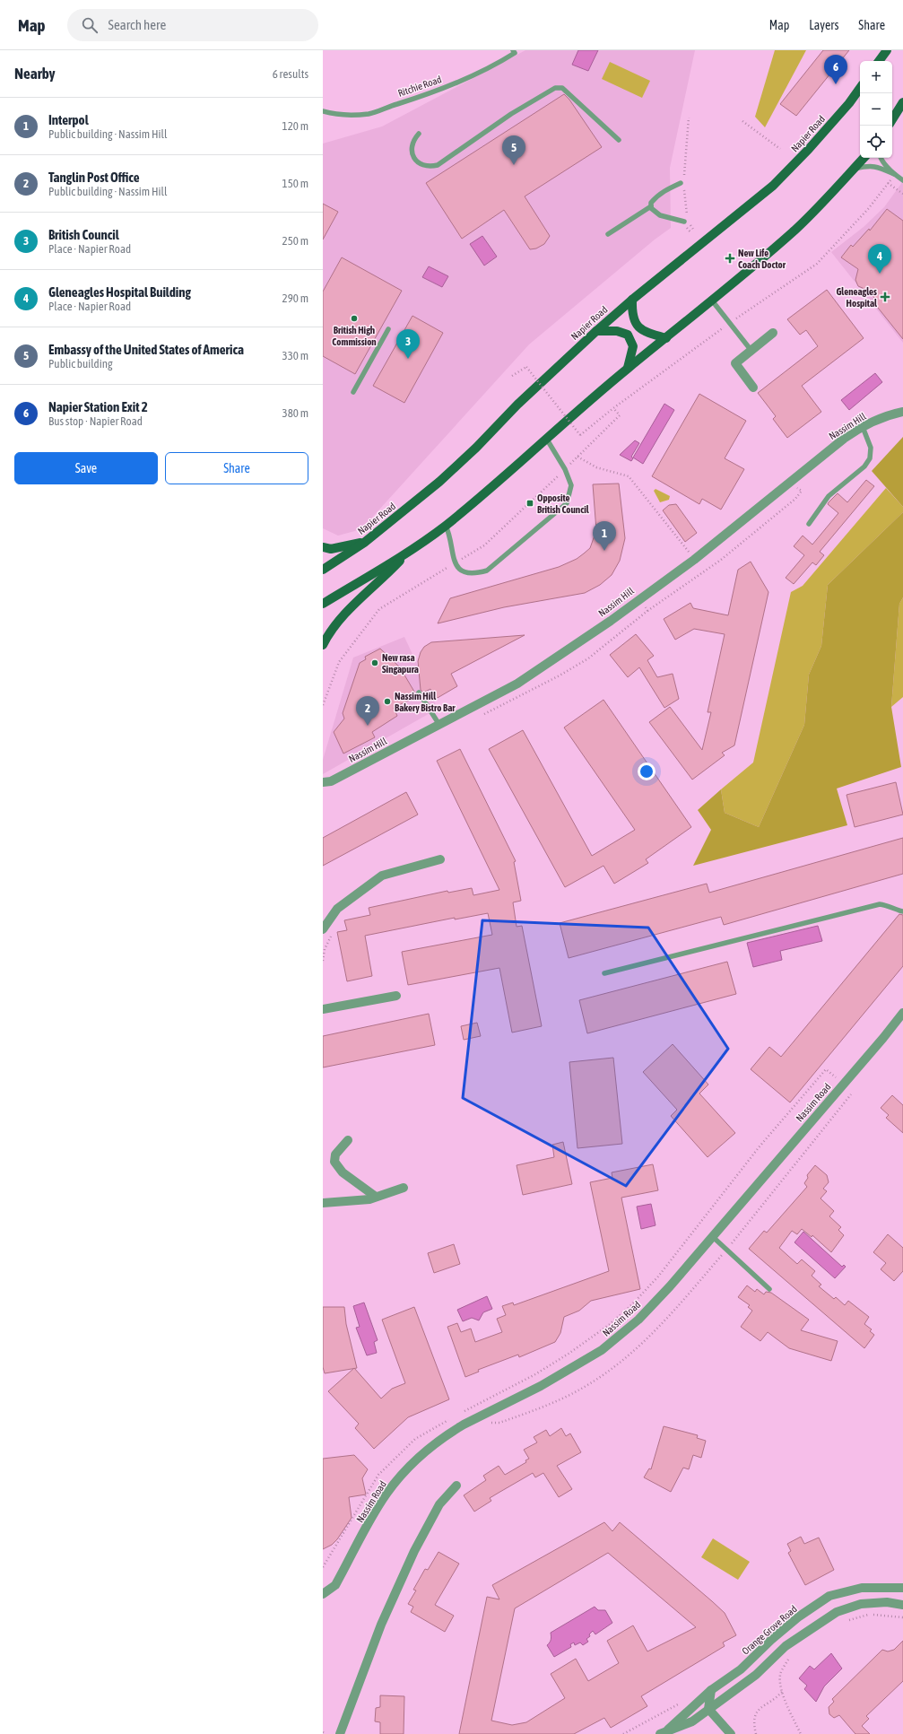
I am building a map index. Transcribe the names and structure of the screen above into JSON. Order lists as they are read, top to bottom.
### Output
{
  "streets": {
    "main road": ["Napier Road"],
    "street": ["Nassim Hill", "Nassim Road", "Orange Grove Road"],
    "lane": ["Ritchie Road"]
  },
  "places": {
    "health": ["New Life Coach Doctor", "Gleneagles Hospital"],
    "other": ["British High Commission", "New rasa Singapura", "Nassim Hill Bakery Bistro Bar"],
    "transit": ["Opposite British Council"]
  },
  "page": {
    "header": "Map",
    "search": "Search here",
    "nav": ["Map", "Layers", "Share"],
    "heading": ["Nearby", "6 results"],
    "pins": [
      "6",
      "5",
      "4",
      "3",
      "1",
      "2"
    ],
    "map_buttons": ["+", "−"],
    "list": [
      {
        "mark": "1",
        "name": "Interpol",
        "note": "Public building · Nassim Hill",
        "value": "120 m"
      },
      {
        "mark": "2",
        "name": "Tanglin Post Office",
        "note": "Public building · Nassim Hill",
        "value": "150 m"
      },
      {
        "mark": "3",
        "name": "British Council",
        "note": "Place · Napier Road",
        "value": "250 m"
      },
      {
        "mark": "4",
        "name": "Gleneagles Hospital Building",
        "note": "Place · Napier Road",
        "value": "290 m"
      },
      {
        "mark": "5",
        "name": "Embassy of the United States of America",
        "note": "Public building",
        "value": "330 m"
      },
      {
        "mark": "6",
        "name": "Napier Station Exit 2",
        "note": "Bus stop · Napier Road",
        "value": "380 m"
      }
    ],
    "buttons": ["Save", "Share"]
  }
}
